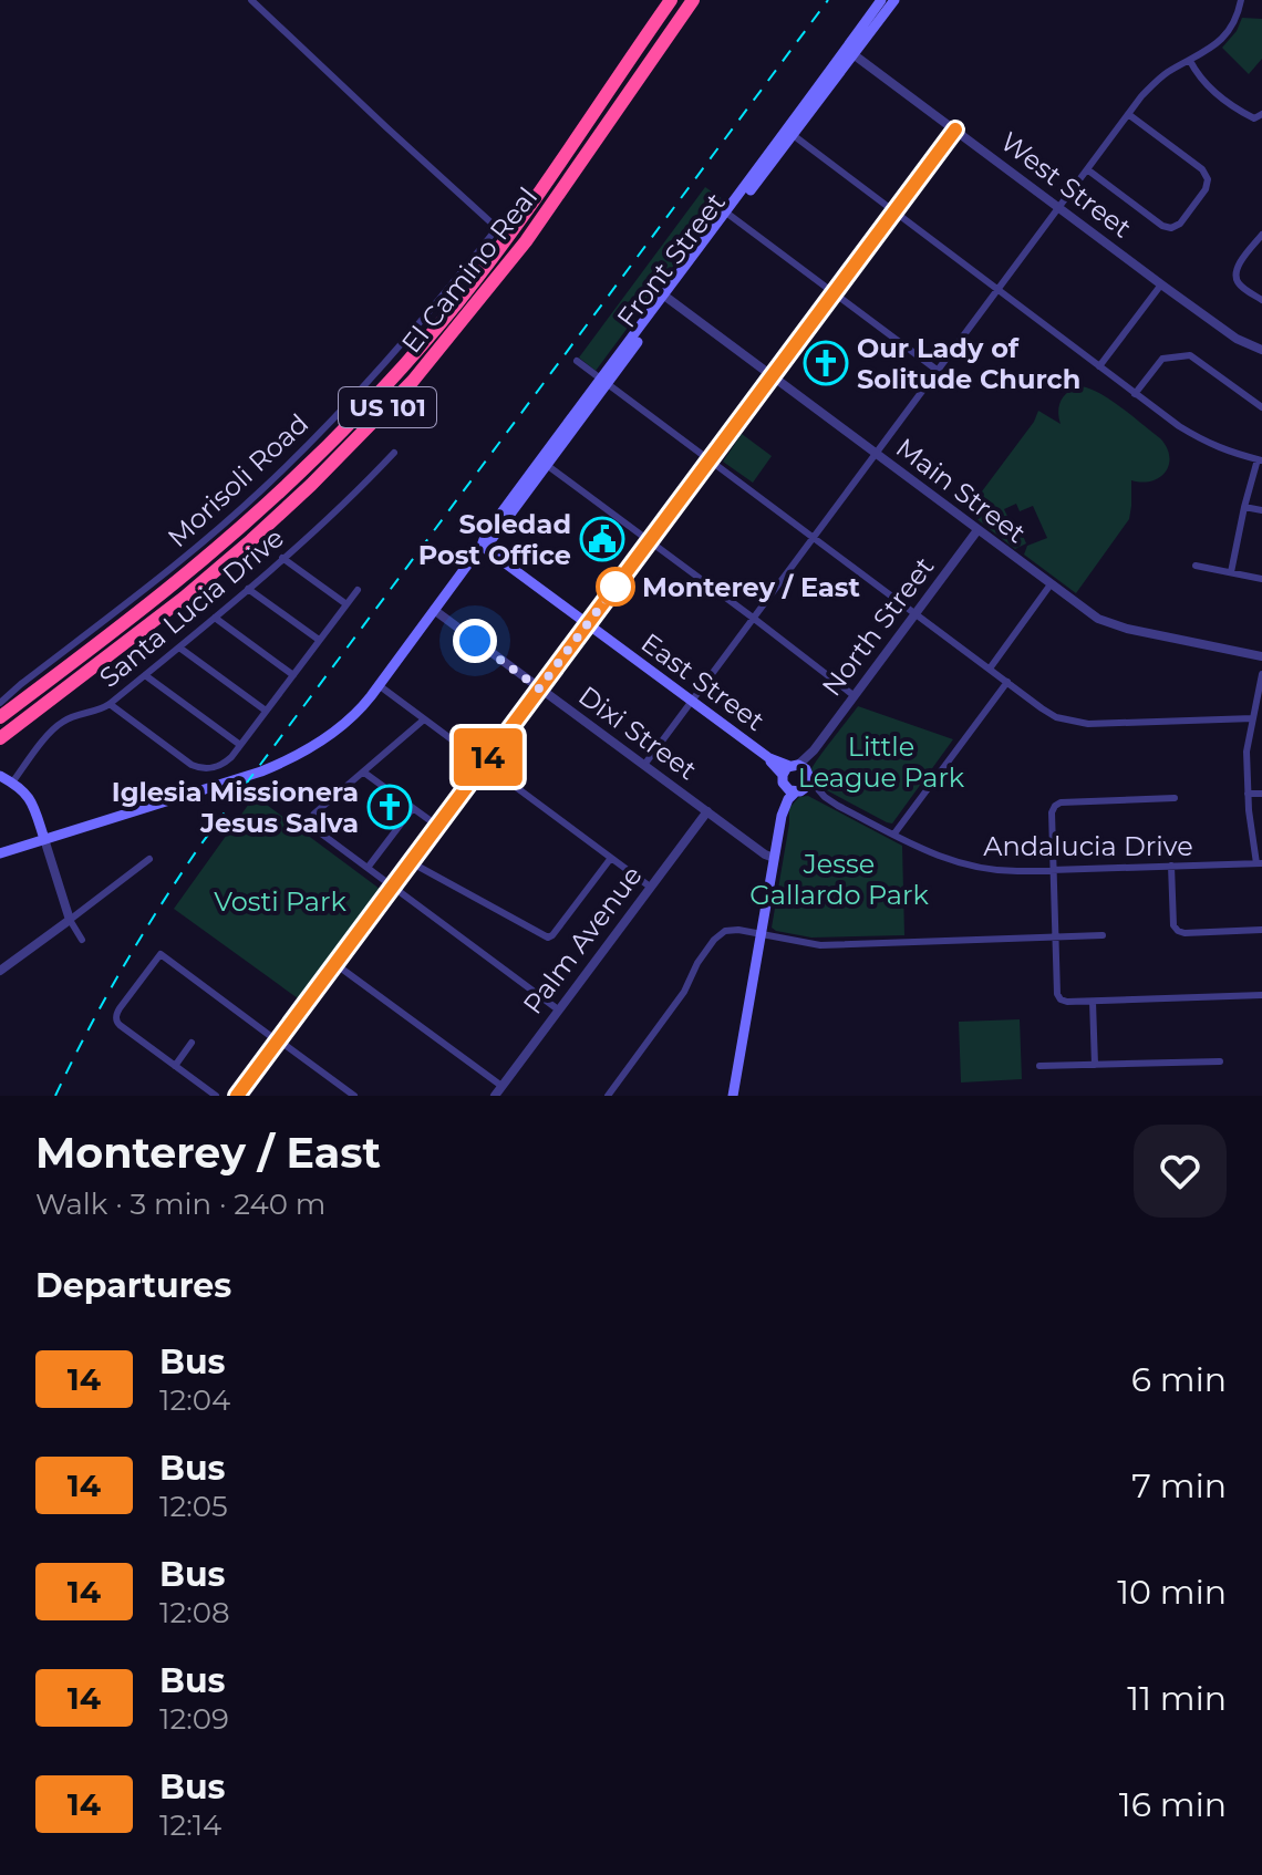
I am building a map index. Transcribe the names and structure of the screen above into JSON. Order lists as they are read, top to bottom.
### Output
{
  "streets": {
    "highway": ["El Camino Real", "US 101"],
    "main road": ["Front Street", "East Street"],
    "street": [
      "West Street",
      "Morisoli Road",
      "Main Street",
      "Santa Lucia Drive",
      "North Street",
      "Dixi Street",
      "Andalucia Drive",
      "Palm Avenue"
    ]
  },
  "crossings": [
    ["West Street", "Front Street"],
    ["Front Street", "Main Street"],
    ["Front Street", "East Street"],
    ["Front Street", "Dixi Street"],
    ["Main Street", "North Street"],
    ["North Street", "East Street"],
    ["North Street", "Andalucia Drive"],
    ["East Street", "Andalucia Drive"],
    ["Dixi Street", "Palm Avenue"]
  ],
  "parks": ["Little League Park", "Jesse Gallardo Park", "Vosti Park"],
  "places": {
    "church": ["Our Lady of Solitude Church", "Iglesia Missionera Jesus Salva"],
    "public building": ["Soledad Post Office"],
    "other": ["Monterey / East"]
  },
  "lines": ["bus line 14"],
  "page": {
    "on_map": "14",
    "heading": [
      ["Monterey / East", "Walk · 3 min · 240 m"],
      "Departures"
    ],
    "list": [
      {
        "mark": "14",
        "name": "Bus",
        "note": "12:04",
        "value": "6 min"
      },
      {
        "mark": "14",
        "name": "Bus",
        "note": "12:05",
        "value": "7 min"
      },
      {
        "mark": "14",
        "name": "Bus",
        "note": "12:08",
        "value": "10 min"
      },
      {
        "mark": "14",
        "name": "Bus",
        "note": "12:09",
        "value": "11 min"
      },
      {
        "mark": "14",
        "name": "Bus",
        "note": "12:14",
        "value": "16 min"
      }
    ]
  }
}
